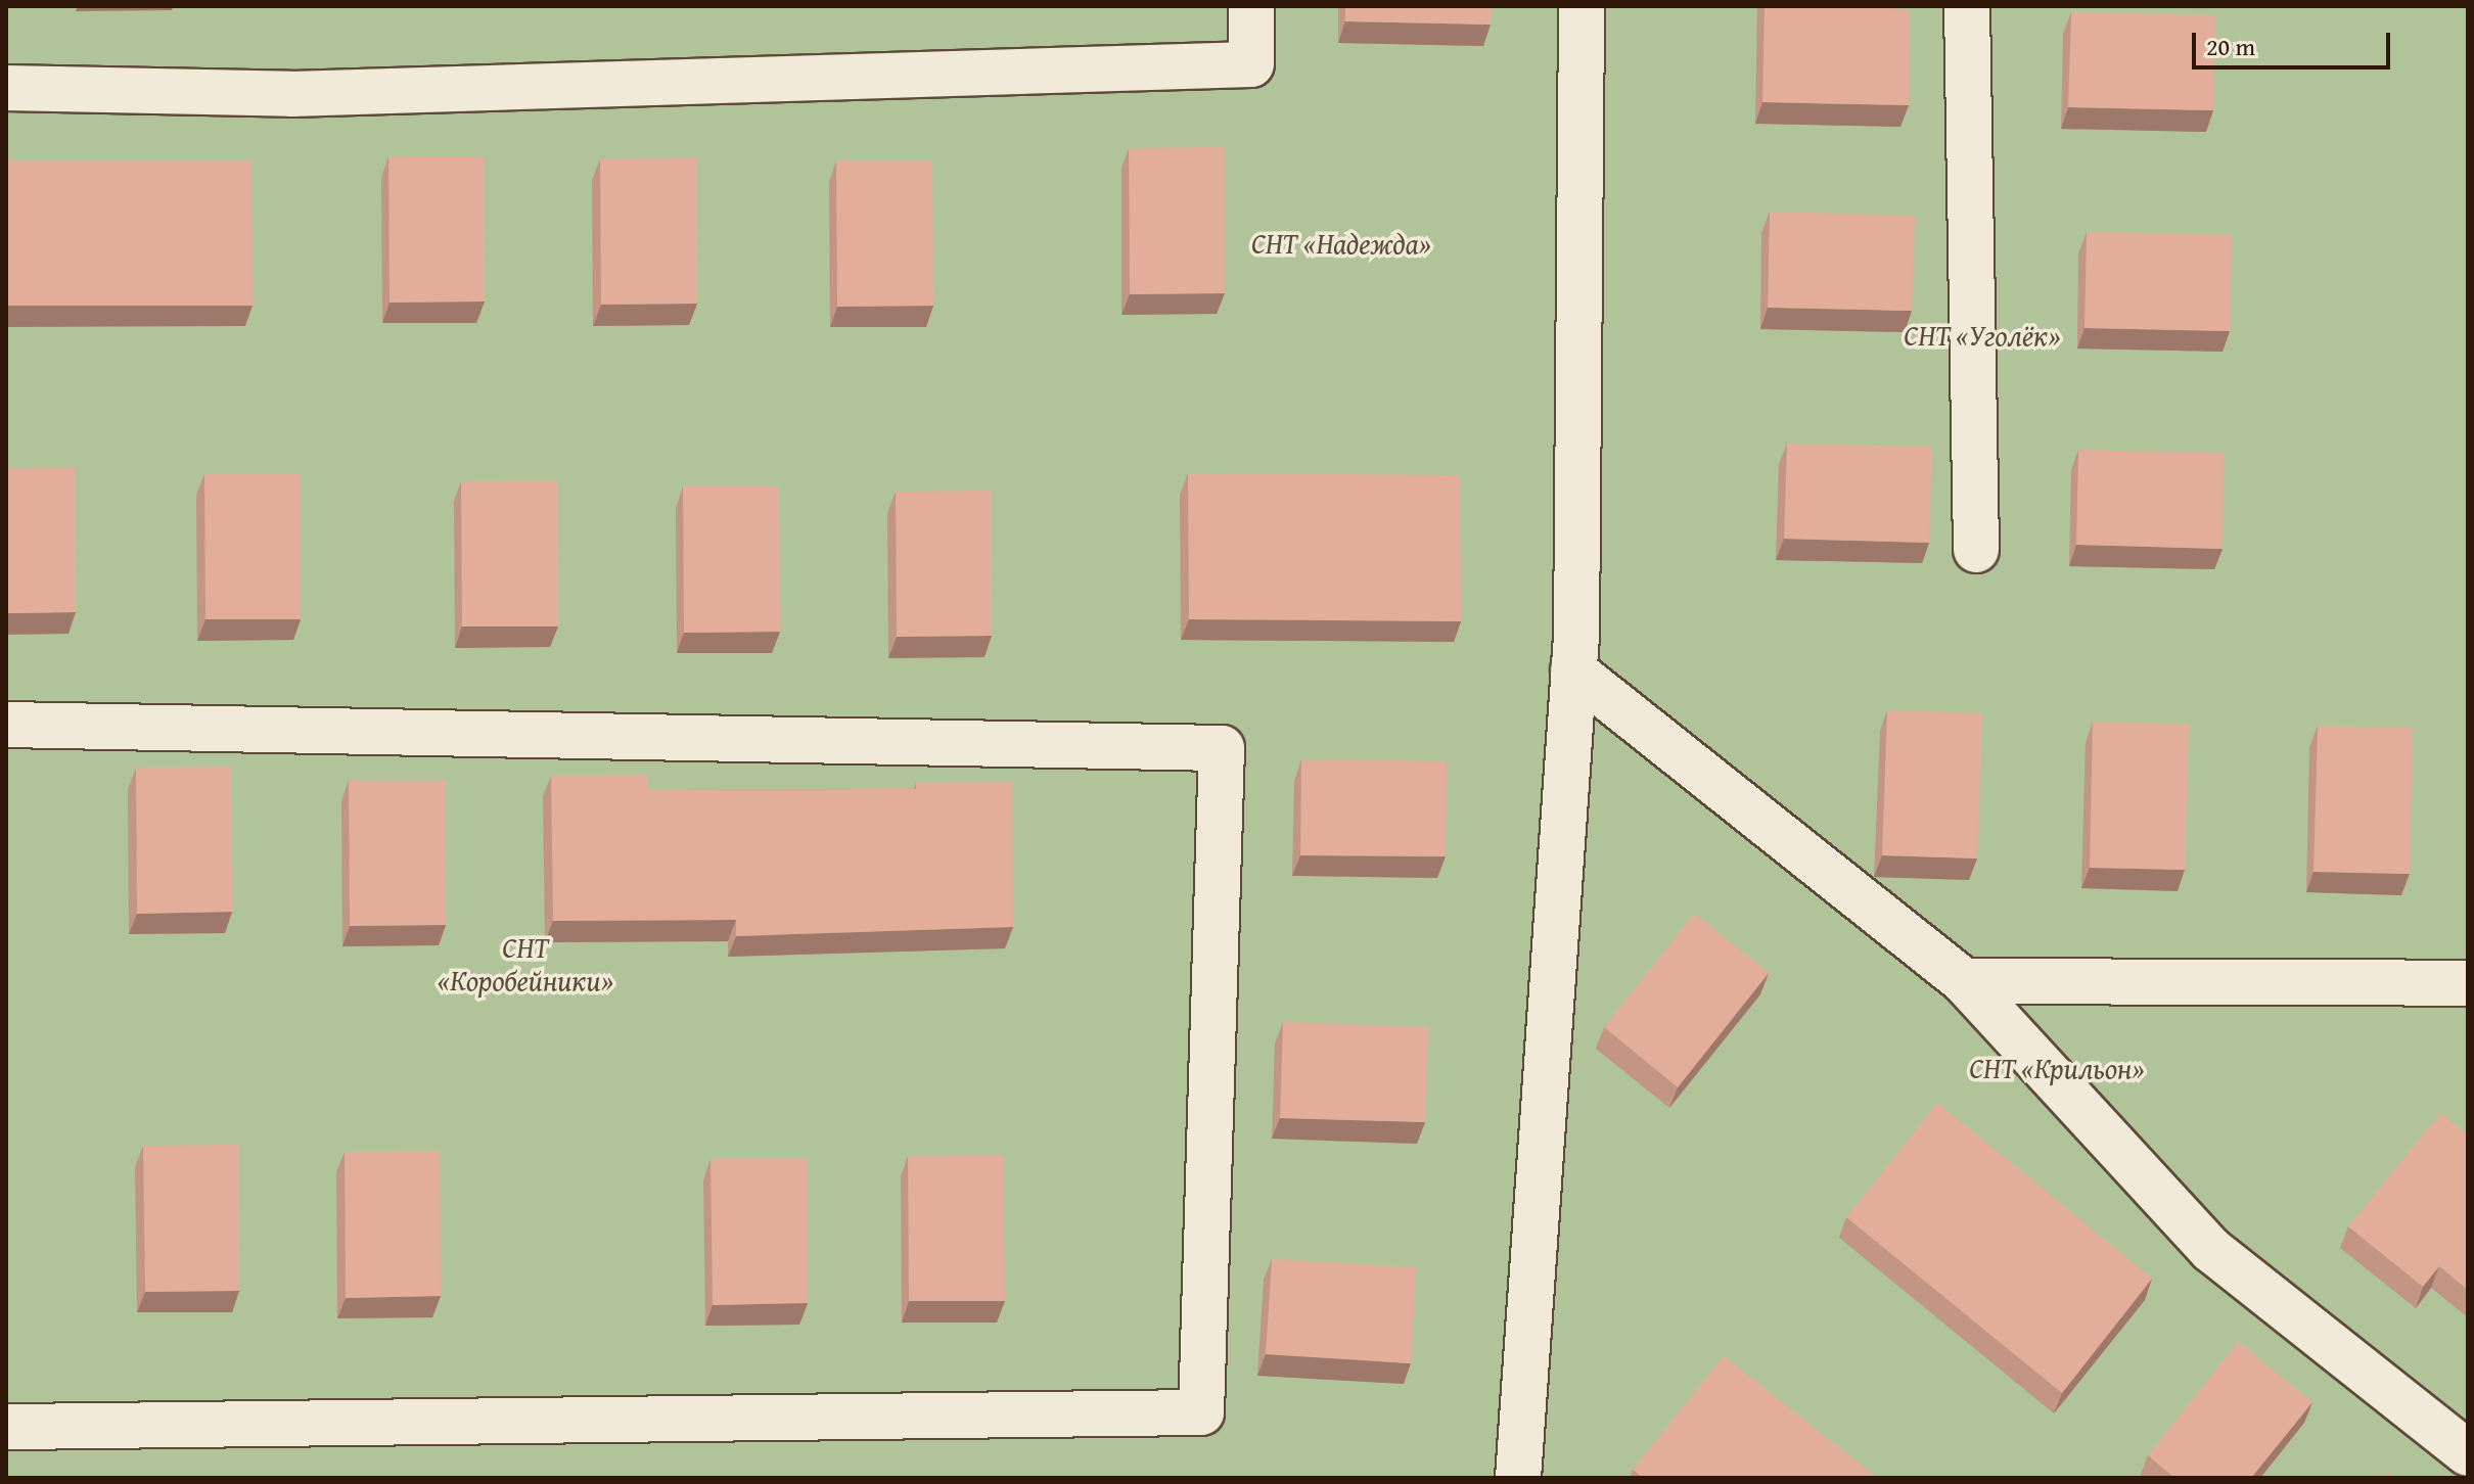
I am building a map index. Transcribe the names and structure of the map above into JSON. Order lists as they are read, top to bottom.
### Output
{
  "parks": [
    "СНТ «Надежда»",
    "СНТ «Уголёк»",
    "СНТ «Коробейники»",
    "СНТ «Крильон»"
  ],
  "scale_bar": "20 m"
}
